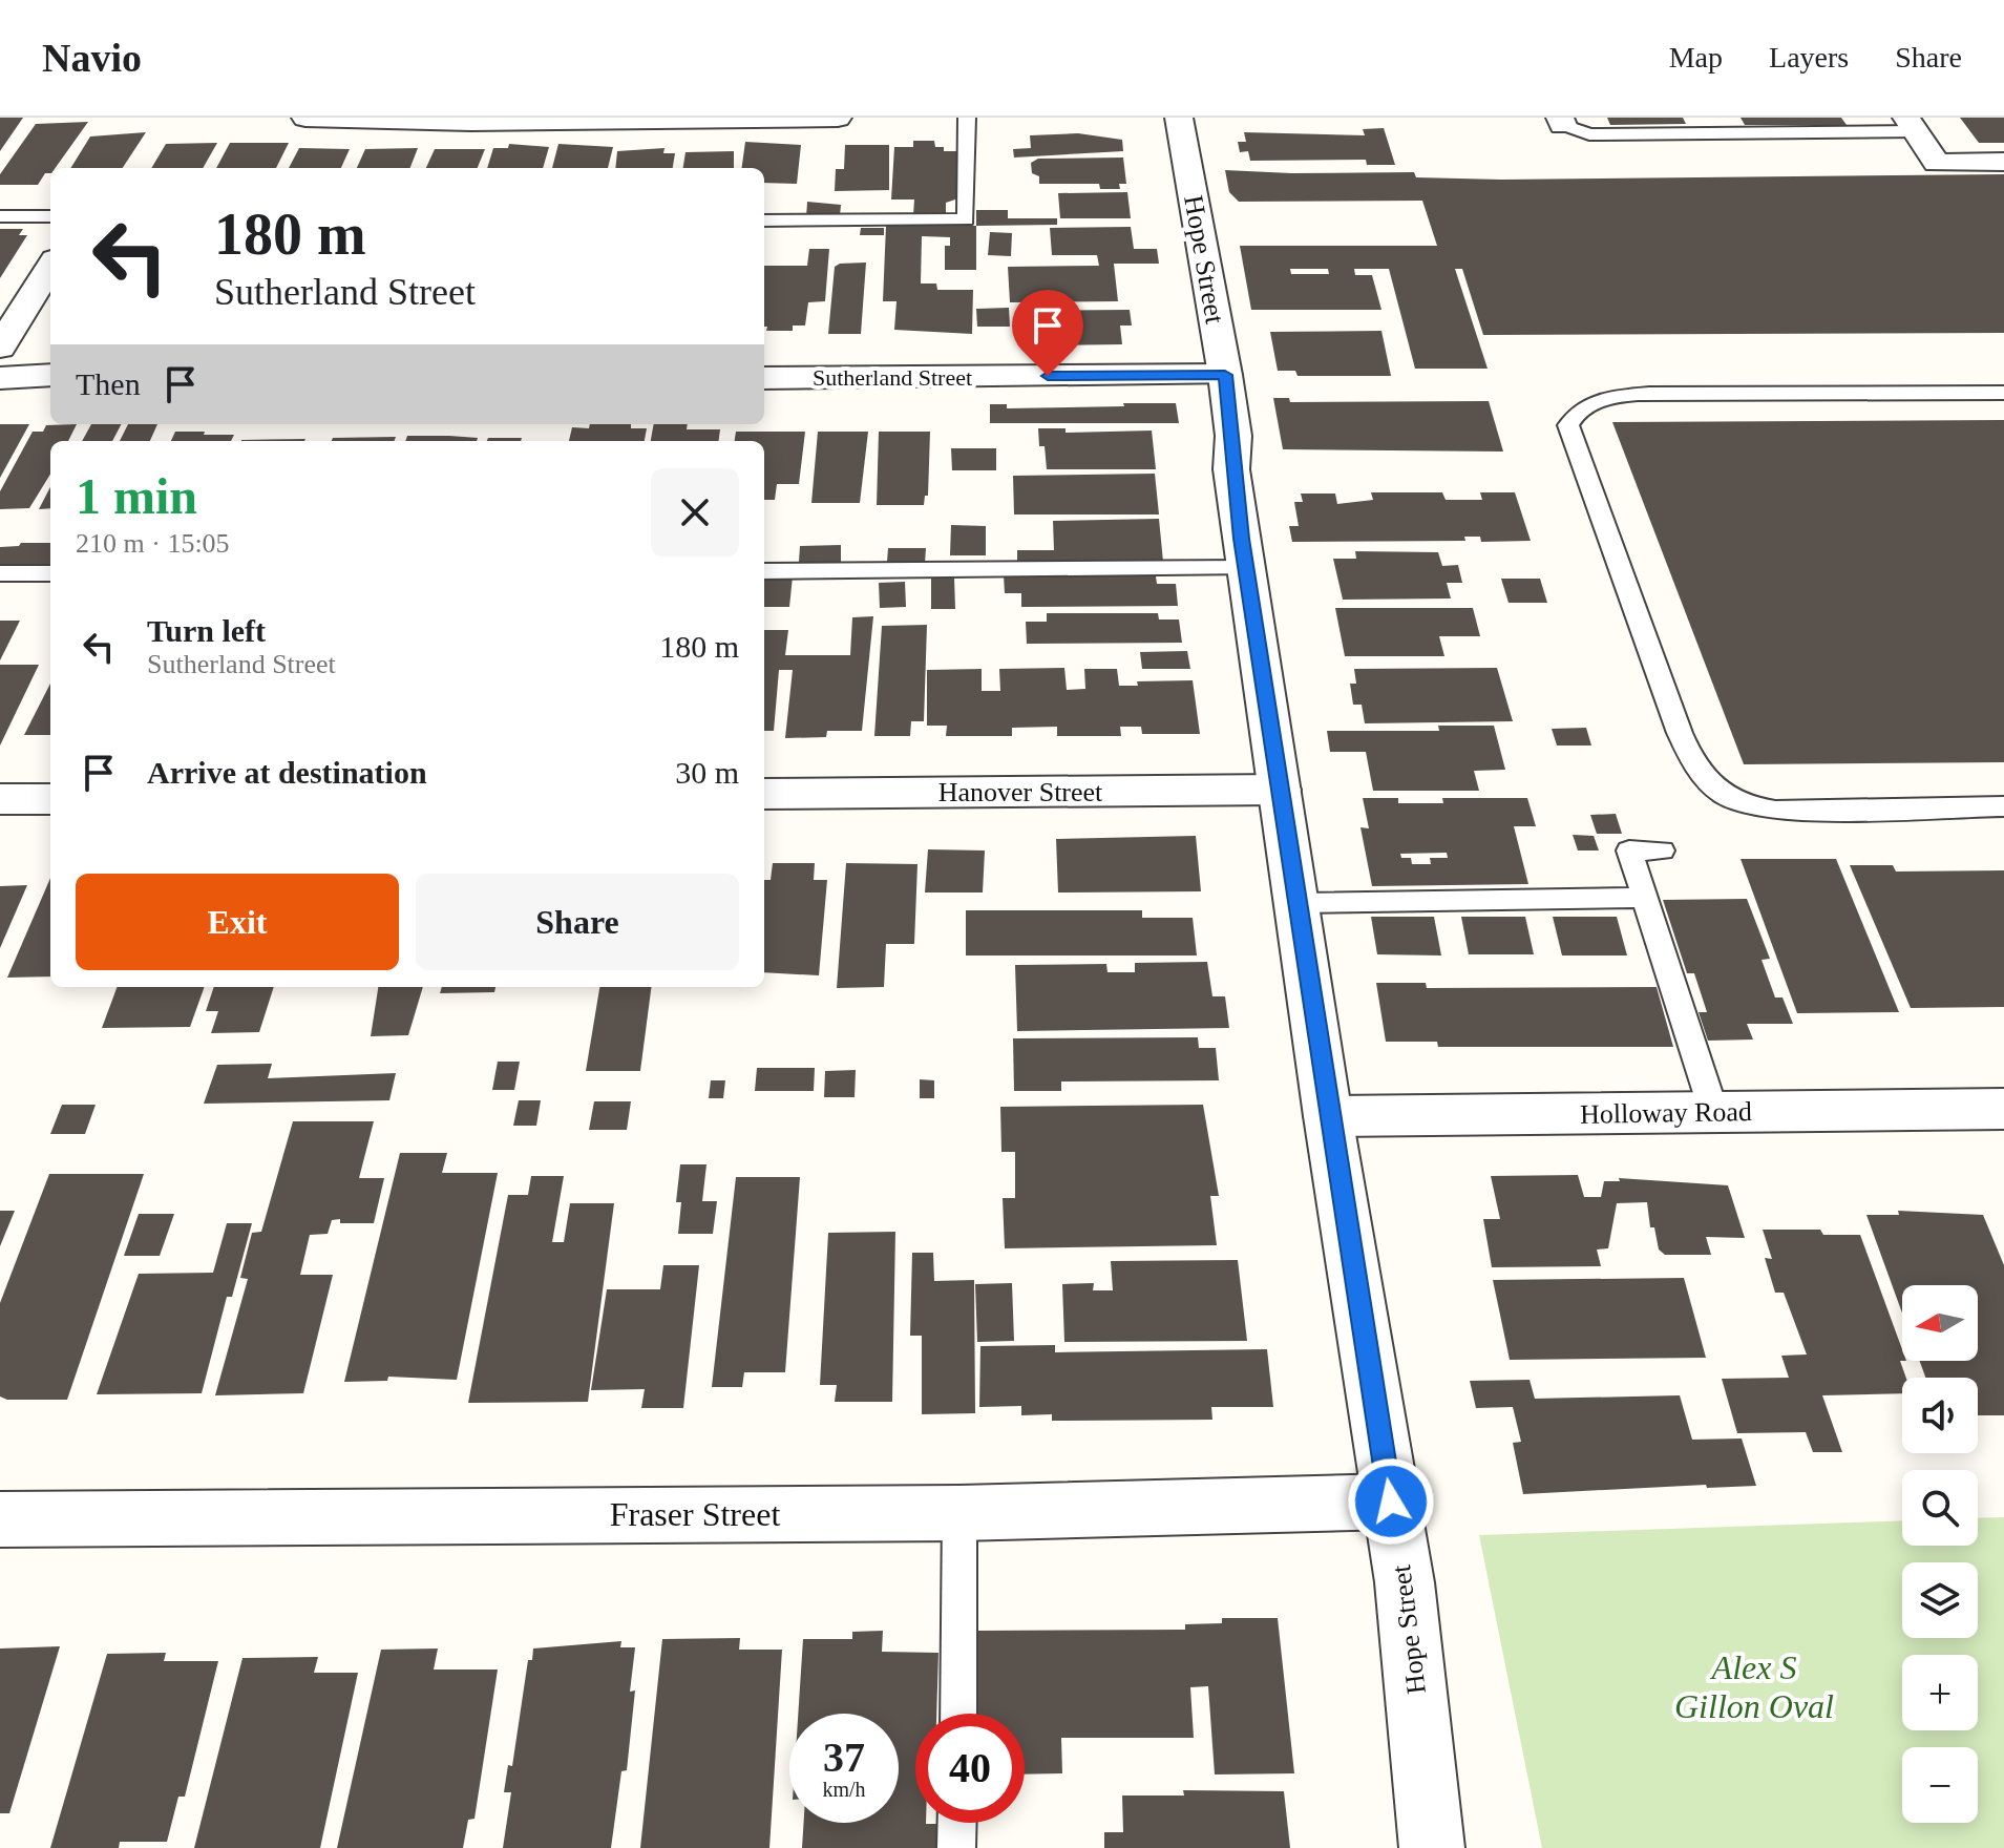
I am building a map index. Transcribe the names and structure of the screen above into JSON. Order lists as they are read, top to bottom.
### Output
{
  "streets": {
    "street": [
      "Hope Street",
      "Sutherland Street",
      "Hanover Street",
      "Holloway Road",
      "Fraser Street"
    ]
  },
  "crossings": [
    ["Hope Street", "Sutherland Street"],
    ["Hope Street", "Hanover Street"],
    ["Hope Street", "Holloway Road"],
    ["Hope Street", "Fraser Street"]
  ],
  "parks": ["Alex S Gillon Oval"],
  "north": "left",
  "page": {
    "header": "Navio",
    "nav": ["Map", "Layers", "Share"],
    "turn": ["180 m", "Sutherland Street"],
    "then": "Then",
    "heading": ["1 min", "210 m · 15:05"],
    "list": [
      {
        "name": "Turn left",
        "note": "Sutherland Street",
        "value": "180 m"
      },
      {
        "name": "Arrive at destination",
        "value": "30 m"
      }
    ],
    "buttons": ["Exit", "Share"],
    "map_buttons": ["+", "−"],
    "speed": "37 km/h",
    "limit": "40"
  }
}
